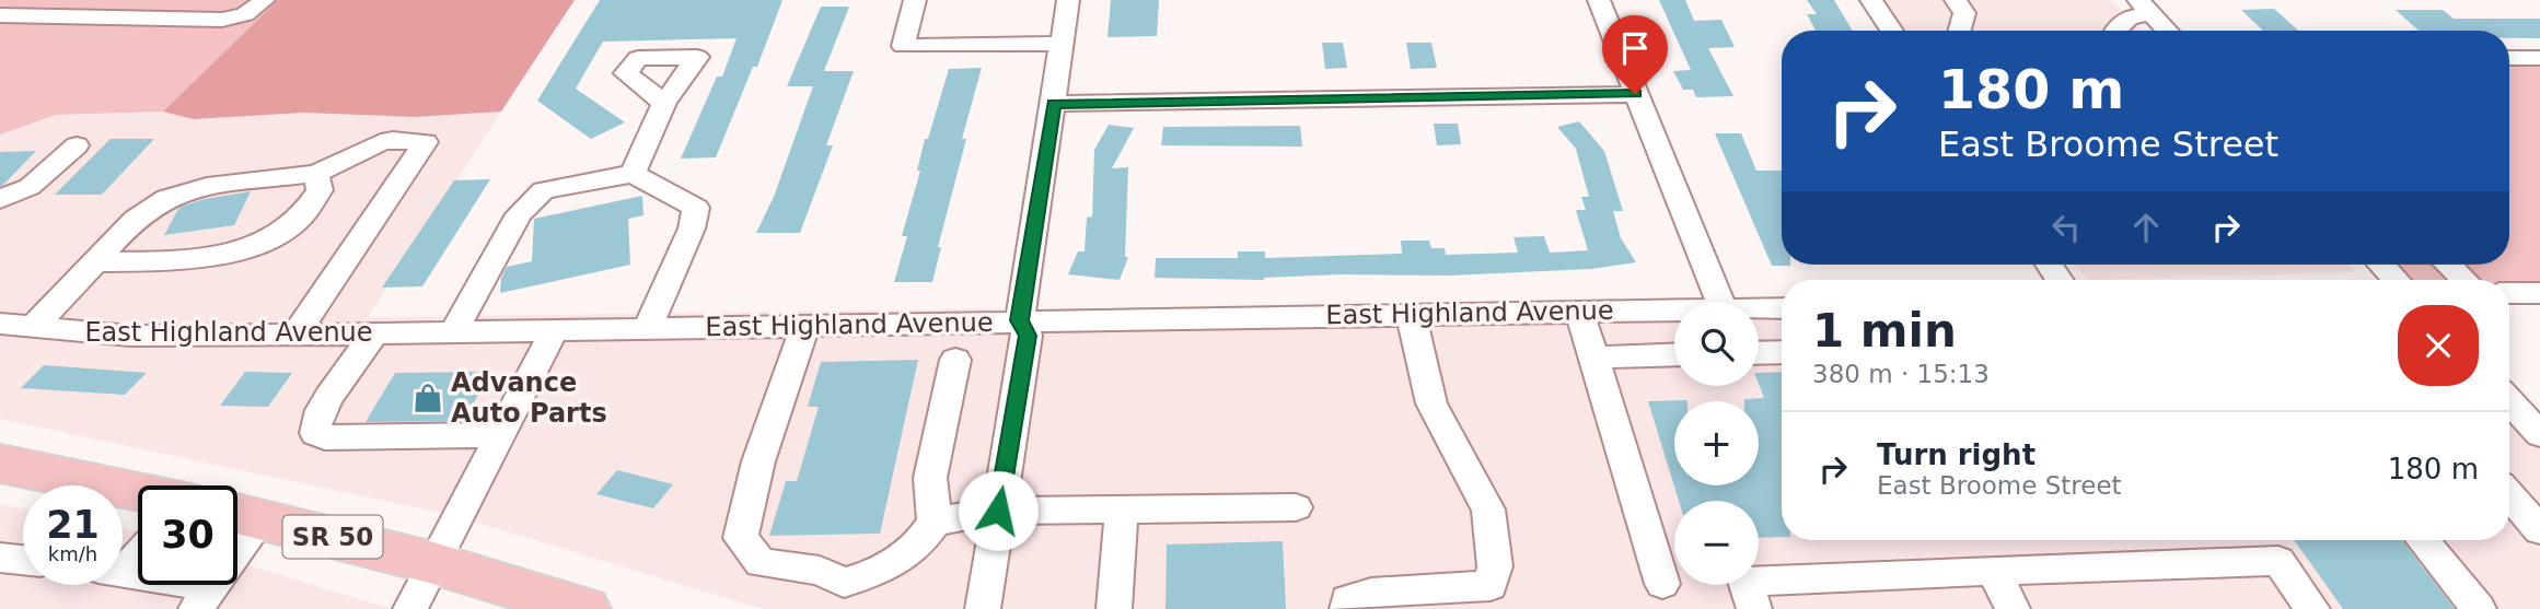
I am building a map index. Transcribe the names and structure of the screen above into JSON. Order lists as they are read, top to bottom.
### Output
{
  "streets": {
    "highway": ["SR 50"],
    "street": ["East Highland Avenue"]
  },
  "places": {
    "shop": ["Advance Auto Parts"]
  },
  "page": {
    "turn": ["180 m", "East Broome Street"],
    "heading": ["1 min", "380 m · 15:13"],
    "map_buttons": ["+", "−"],
    "list": [
      {
        "name": "Turn right",
        "note": "East Broome Street",
        "value": "180 m"
      }
    ],
    "speed": "21 km/h",
    "limit": "30"
  }
}
